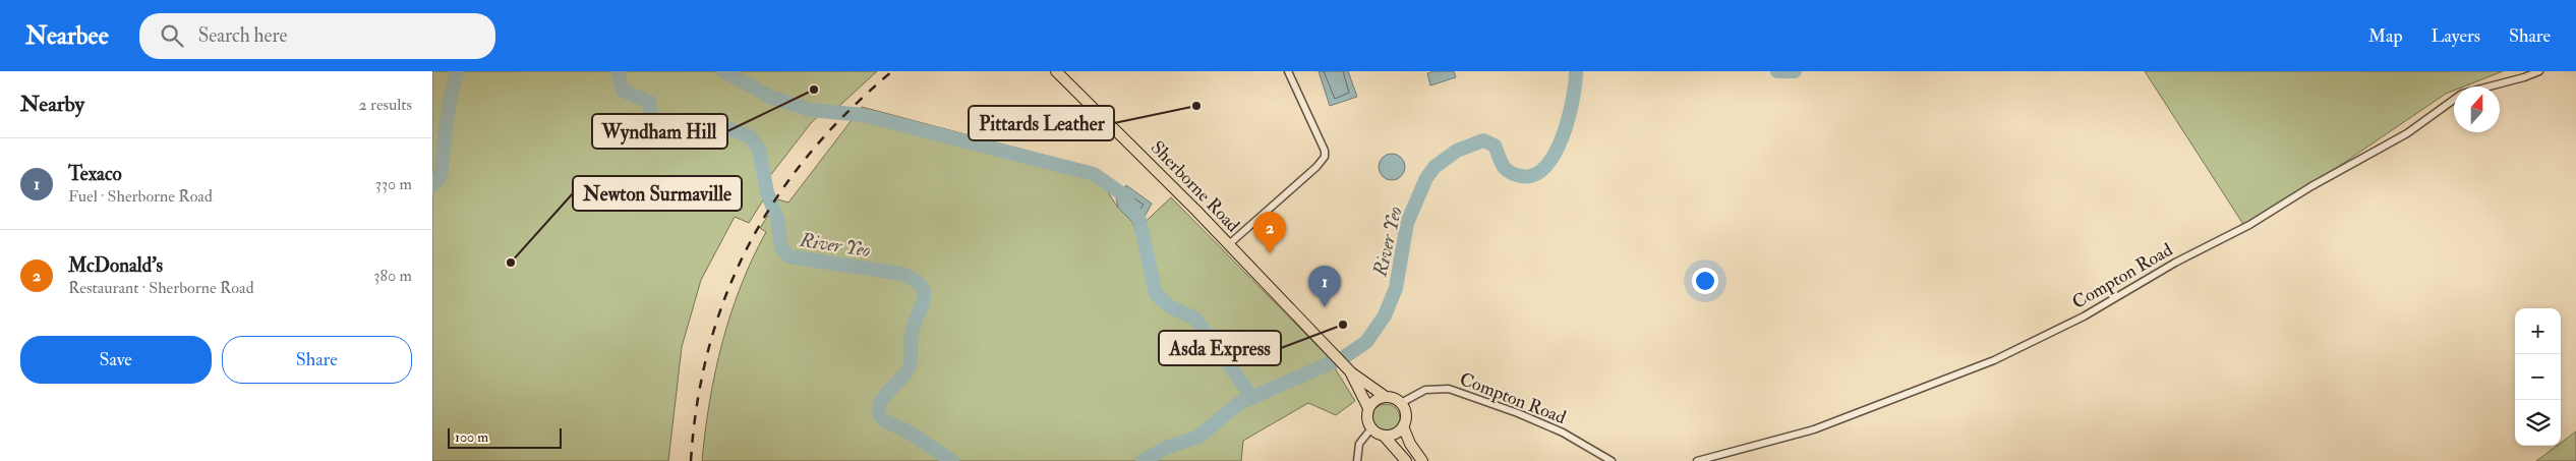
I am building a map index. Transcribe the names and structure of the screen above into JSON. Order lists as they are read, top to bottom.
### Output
{
  "streets": {
    "main road": ["Sherborne Road"],
    "street": ["Compton Road"]
  },
  "water": ["River Yeo"],
  "places": [
    "Wyndham Hill",
    "Pittards Leather",
    "Newton Surmaville",
    "Asda Express"
  ],
  "scale_bar": "100 m",
  "north": "top",
  "page": {
    "header": "Nearbee",
    "search": "Search here",
    "nav": ["Map", "Layers", "Share"],
    "heading": ["Nearby", "2 results"],
    "list": [
      {
        "mark": "1",
        "name": "Texaco",
        "note": "Fuel · Sherborne Road",
        "value": "330 m"
      },
      {
        "mark": "2",
        "name": "McDonald's",
        "note": "Restaurant · Sherborne Road",
        "value": "380 m"
      }
    ],
    "pins": ["2", "1"],
    "map_buttons": ["+", "−"],
    "buttons": ["Save", "Share"],
    "scale": "100 m"
  }
}
